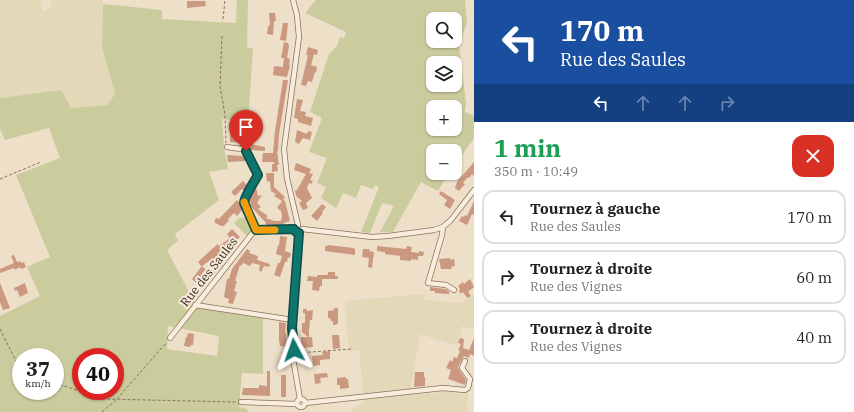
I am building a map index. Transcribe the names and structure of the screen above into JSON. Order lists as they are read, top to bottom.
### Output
{
  "streets": {
    "street": ["Rue des Saules"]
  },
  "page": {
    "turn": ["170 m", "Rue des Saules"],
    "map_buttons": ["+", "−"],
    "heading": ["1 min", "350 m · 10:49"],
    "list": [
      {
        "name": "Tournez à gauche",
        "note": "Rue des Saules",
        "value": "170 m"
      },
      {
        "name": "Tournez à droite",
        "note": "Rue des Vignes",
        "value": "60 m"
      },
      {
        "name": "Tournez à droite",
        "note": "Rue des Vignes",
        "value": "40 m"
      }
    ],
    "speed": "37 km/h",
    "limit": "40"
  }
}
